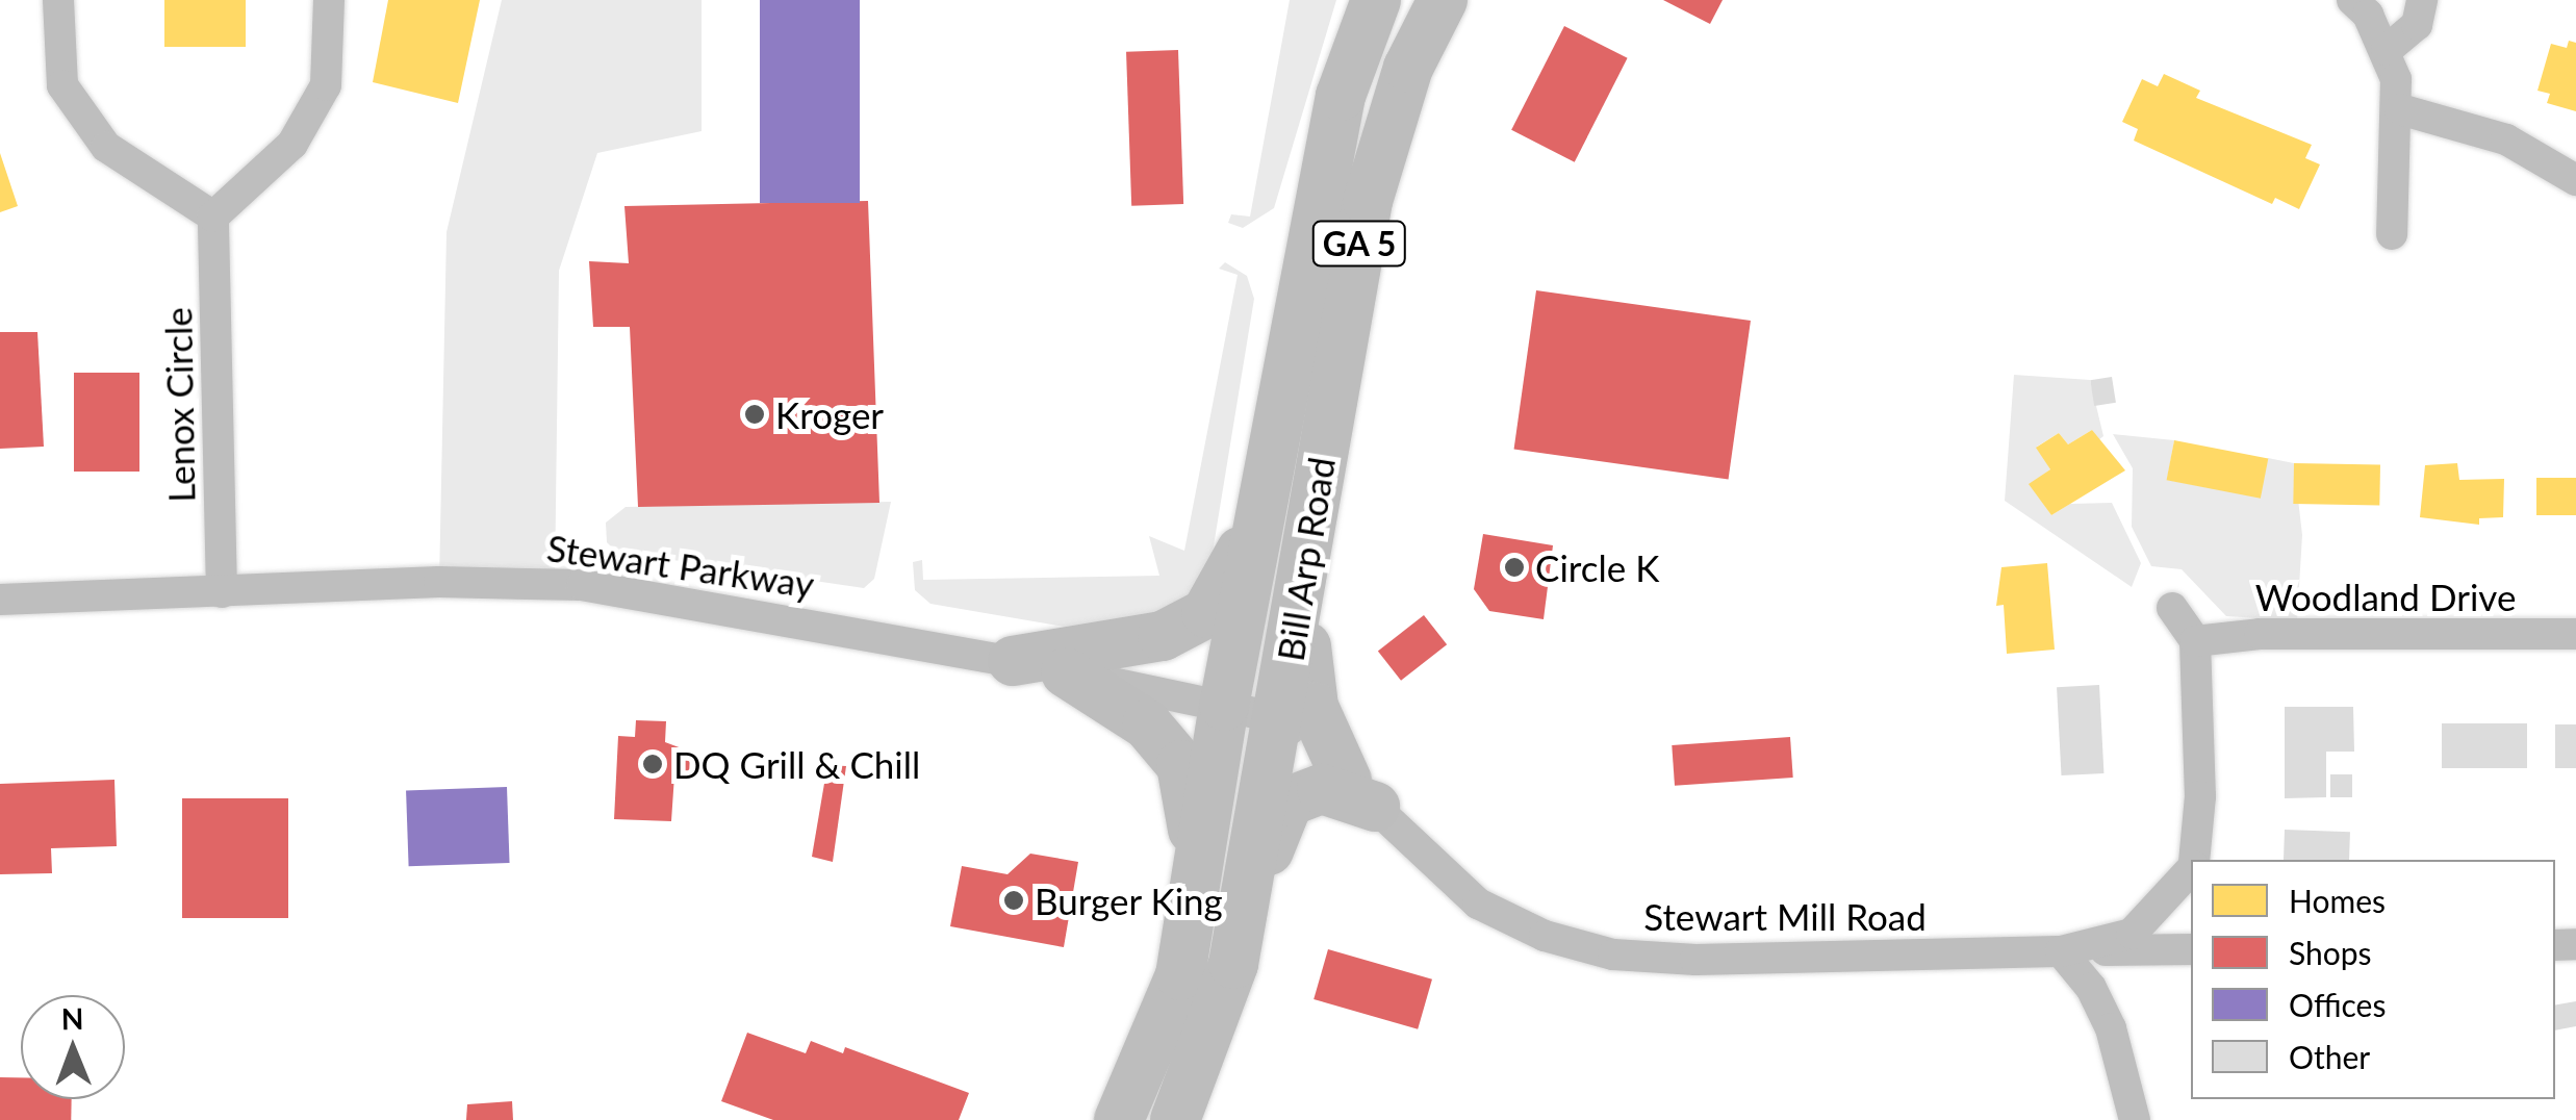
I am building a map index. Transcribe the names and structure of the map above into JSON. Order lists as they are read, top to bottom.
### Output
{
  "streets": {
    "main road": ["GA 5", "Bill Arp Road"],
    "street": [
      "Lenox Circle",
      "Stewart Parkway",
      "Woodland Drive",
      "Stewart Mill Road"
    ]
  },
  "crossings": [
    ["Lenox Circle", "Stewart Parkway"],
    ["Bill Arp Road", "Stewart Parkway"],
    ["Bill Arp Road", "Stewart Mill Road"],
    ["Stewart Parkway", "Stewart Mill Road"]
  ],
  "places": [
    "Kroger",
    "Circle K",
    "DQ Grill & Chill",
    "Burger King"
  ],
  "legend": [
    "Homes",
    "Shops",
    "Offices",
    "Other"
  ],
  "north": "top"
}
